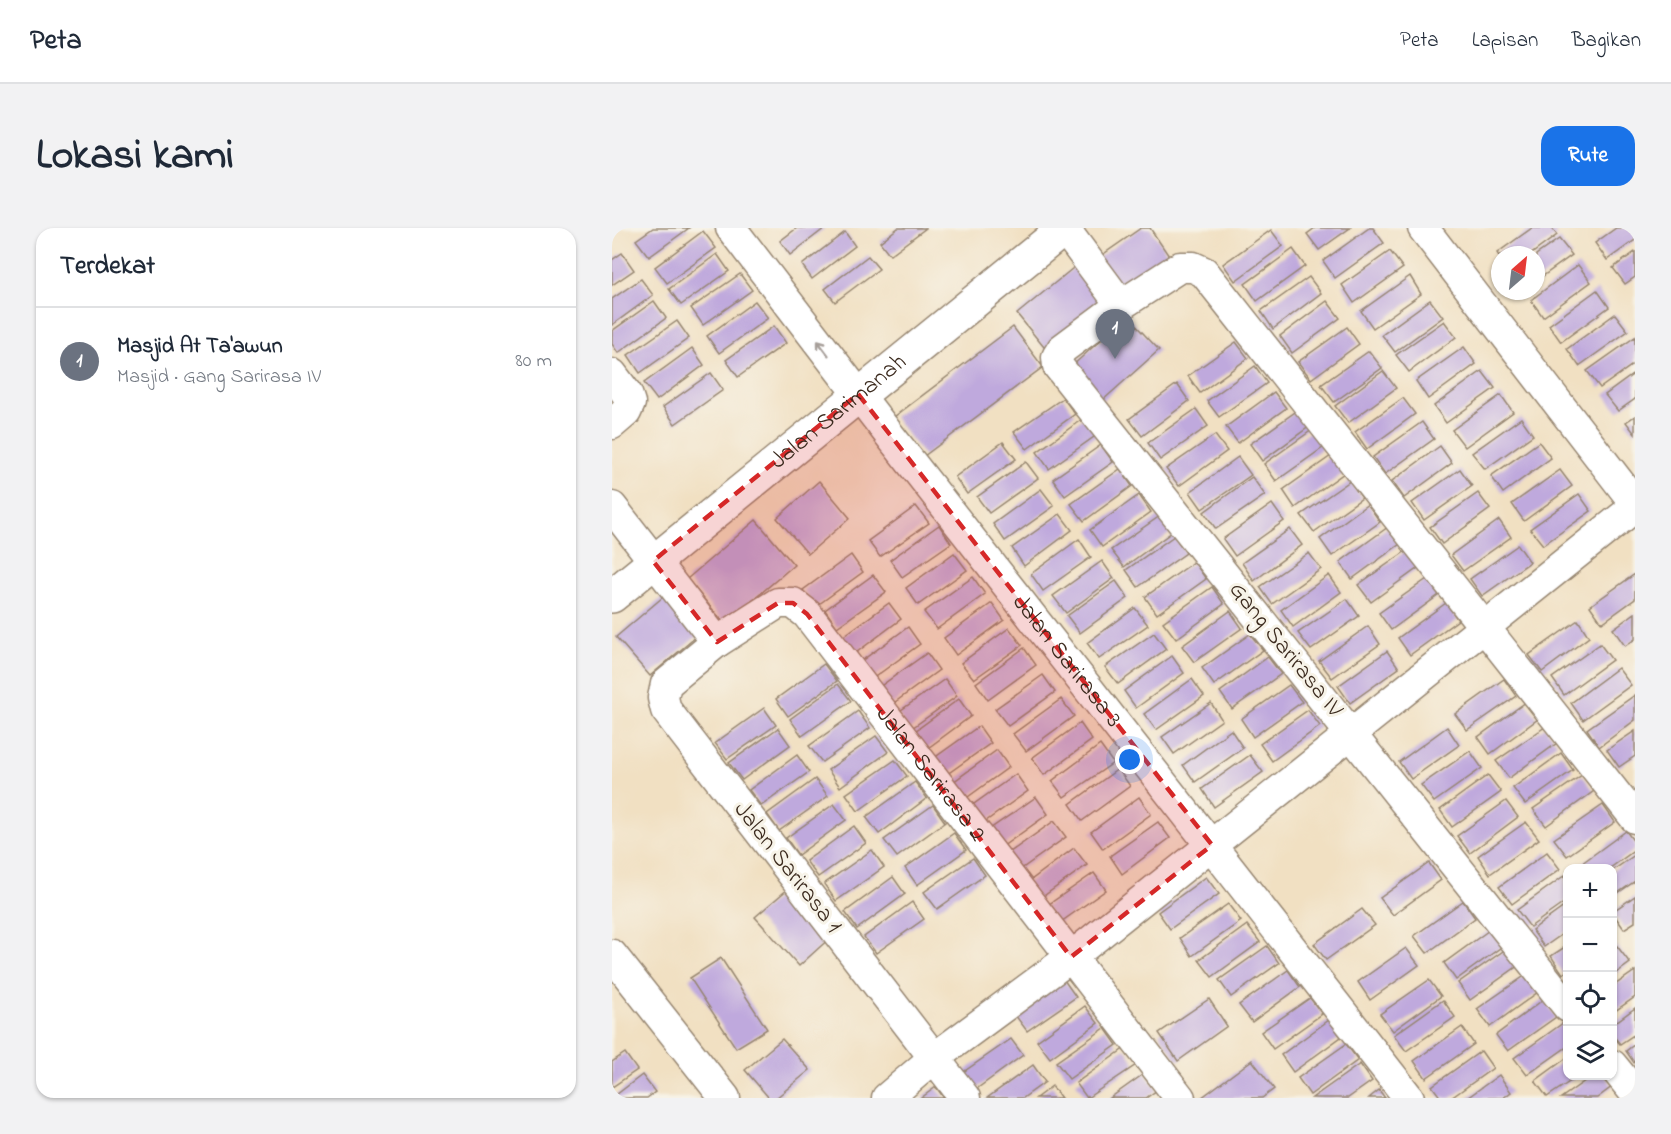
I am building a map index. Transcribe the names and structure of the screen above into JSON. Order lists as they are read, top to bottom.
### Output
{
  "streets": {
    "street": [
      "Jalan Sarimanah",
      "Gang Sarirasa IV",
      "Jalan Sarirasa 3",
      "Jalan Sarirasa 2",
      "Jalan Sarirasa 1"
    ]
  },
  "crossings": [
    ["Jalan Sarimanah", "Jalan Sarirasa 3"],
    ["Jalan Sarirasa 2", "Jalan Sarirasa 1"]
  ],
  "north": "top right",
  "page": {
    "header": "Peta",
    "nav": ["Peta", "Lapisan", "Bagikan"],
    "title": "Lokasi kami",
    "buttons": "Rute",
    "heading": "Terdekat",
    "list": [
      {
        "mark": "1",
        "name": "Masjid At Ta'awun",
        "note": "Masjid · Gang Sarirasa IV",
        "value": "80 m"
      }
    ],
    "pins": "1",
    "map_buttons": ["+", "−"]
  }
}
